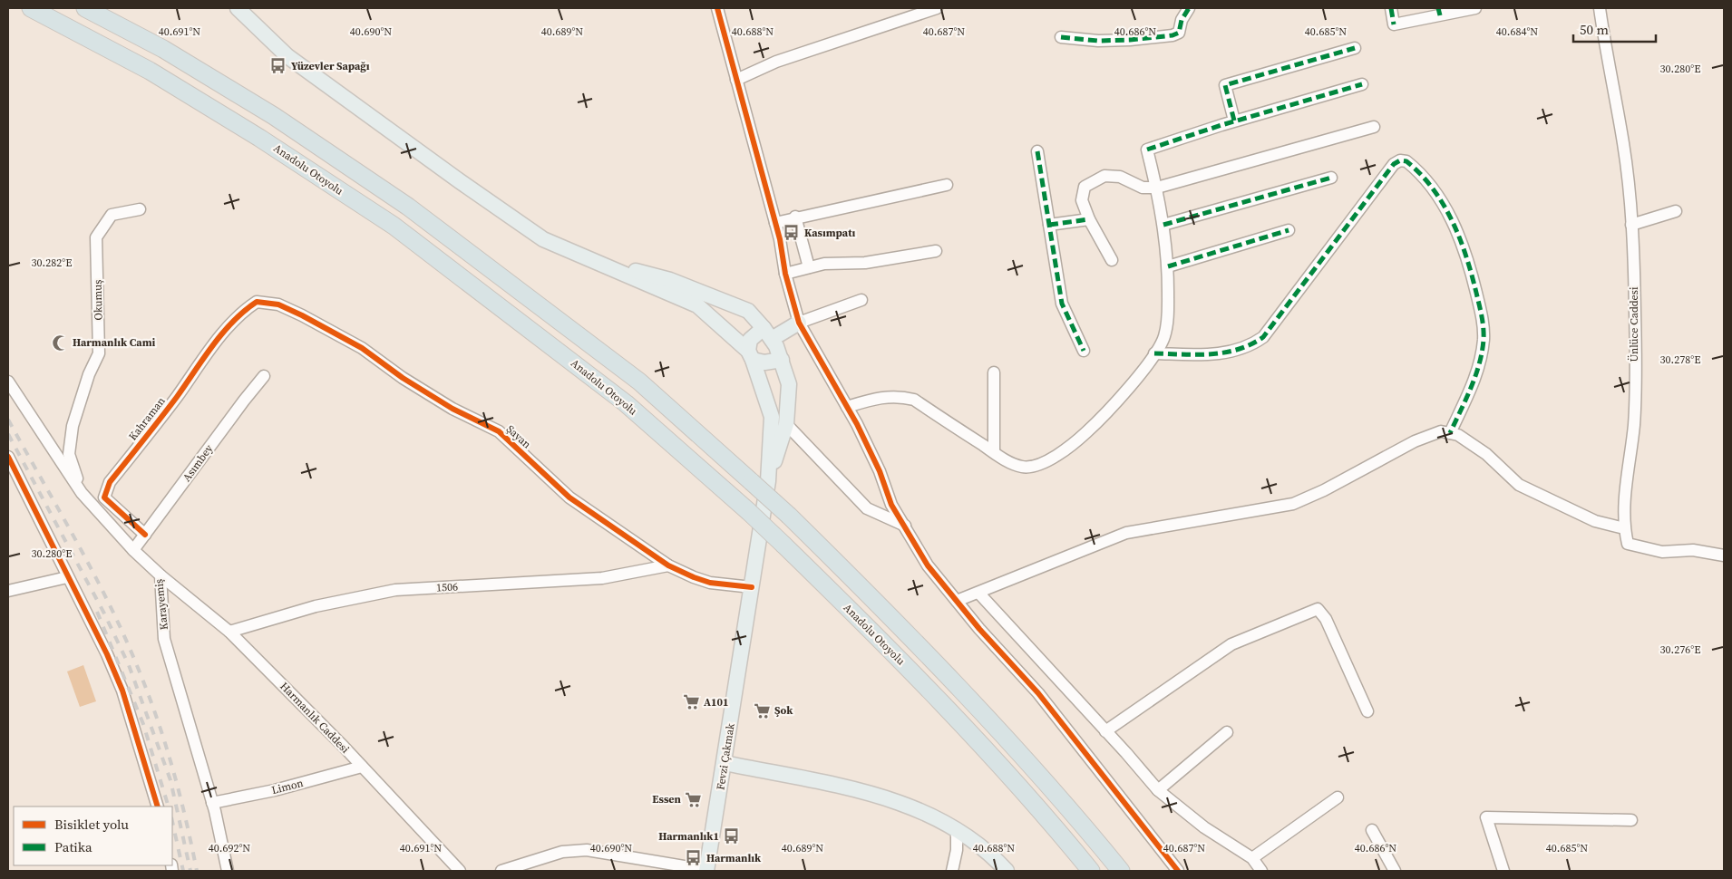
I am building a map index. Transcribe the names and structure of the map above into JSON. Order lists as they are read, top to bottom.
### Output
{
  "streets": {
    "highway": ["Anadolu Otoyolu"],
    "main road": ["Fevzi Çakmak"],
    "street": [
      "Okumuş",
      "Ünlüce Caddesi",
      "Kahraman",
      "Şayan",
      "Asımbey",
      "1506",
      "Karayemiş",
      "Harmanlık Caddesi",
      "Limon"
    ]
  },
  "crossings": [
    ["Okumuş", "Karayemiş"],
    ["Kahraman", "Şayan"],
    ["Kahraman", "Asımbey"],
    ["Şayan", "1506"],
    ["Şayan", "Fevzi Çakmak"],
    ["Asımbey", "Karayemiş"],
    ["1506", "Harmanlık Caddesi"],
    ["Karayemiş", "Harmanlık Caddesi"],
    ["Karayemiş", "Limon"],
    ["Harmanlık Caddesi", "Limon"]
  ],
  "places": {
    "bus stop": [
      "Yüzevler Sapağı",
      "Kasımpatı",
      "Harmanlık1",
      "Harmanlık"
    ],
    "mosque": ["Harmanlık Cami"],
    "supermarket": ["A101", "Şok", "Essen"]
  },
  "legend": ["Bisiklet yolu", "Patika"],
  "scale_bar": "50 m",
  "coordinates": [
    "40.691°N",
    "40.690°N",
    "40.689°N",
    "40.688°N",
    "40.687°N",
    "40.686°N",
    "40.685°N",
    "40.684°N",
    "30.280°E",
    "30.282°E",
    "30.278°E",
    "30.276°E",
    "40.692°N"
  ]
}
